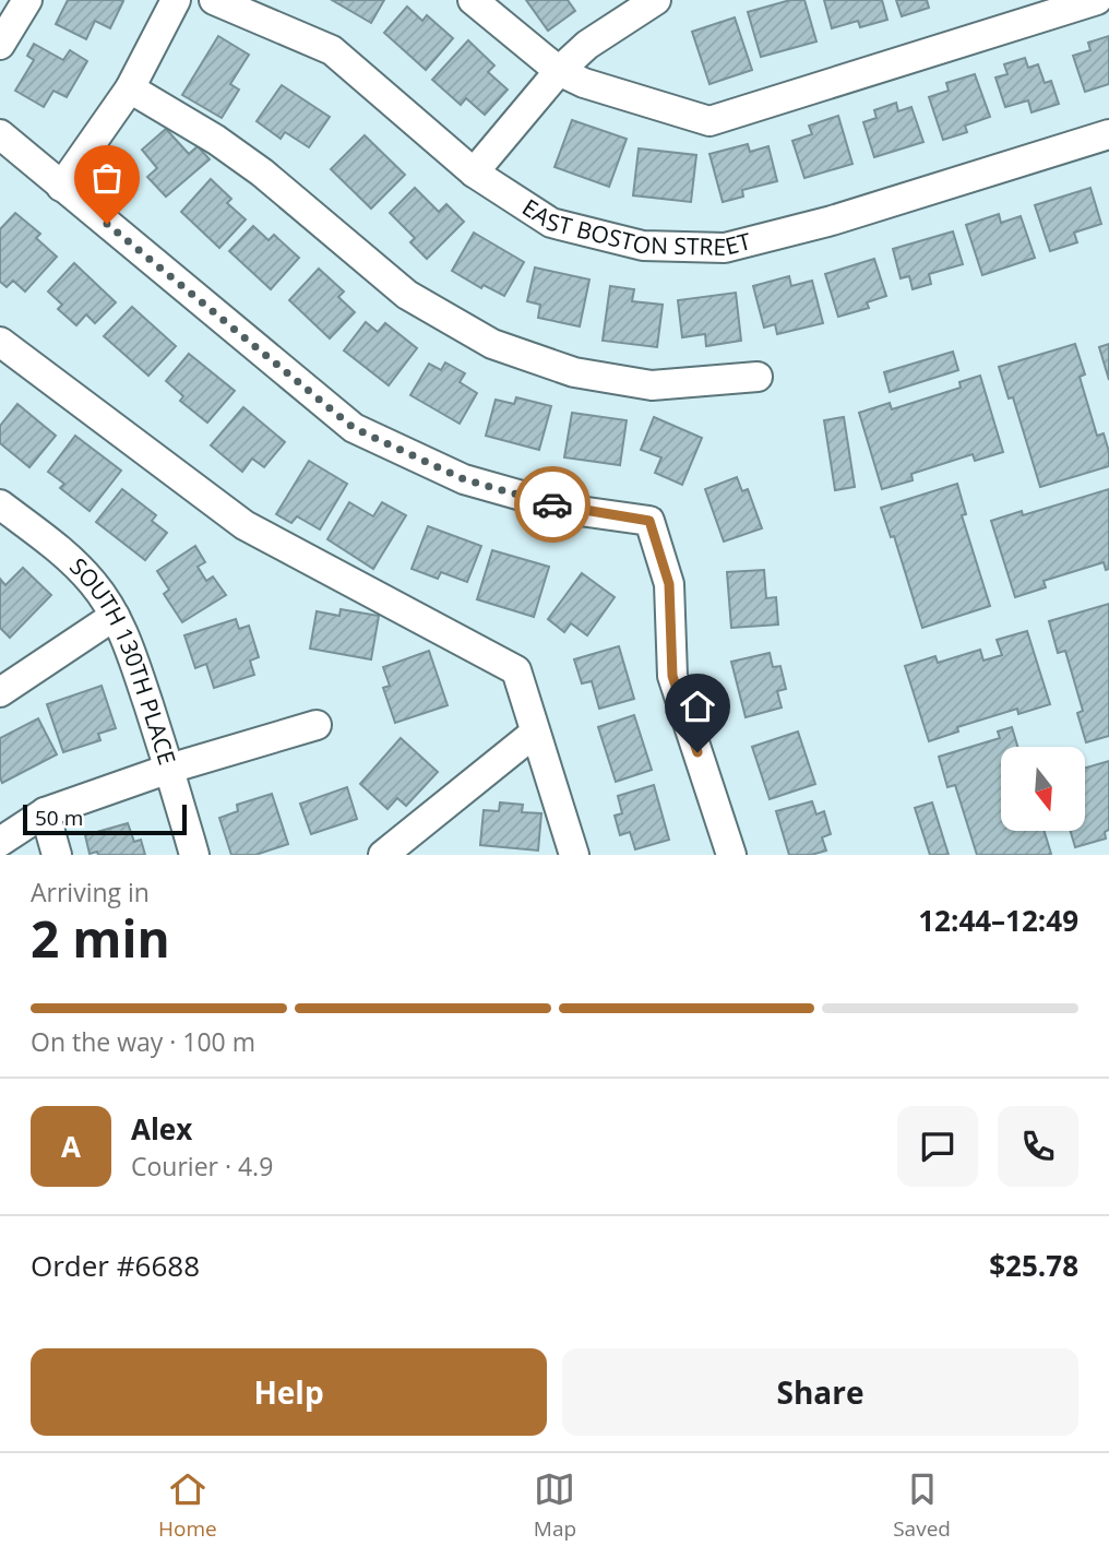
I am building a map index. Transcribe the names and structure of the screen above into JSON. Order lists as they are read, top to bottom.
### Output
{
  "streets": {
    "street": ["EAST BOSTON STREET", "SOUTH 130TH PLACE"]
  },
  "scale_bar": "50 m",
  "north": "bottom",
  "page": {
    "scale": "50 m",
    "heading": ["2 min", "Arriving in", "12:44–12:49"],
    "panel": [
      "Alex",
      "Courier · 4.9",
      "Order #6688",
      "$25.78"
    ],
    "bar": "On the way · 100 m",
    "round": "A",
    "buttons": ["Help", "Share"],
    "tabs": ["Home", "Map", "Saved"]
  }
}
